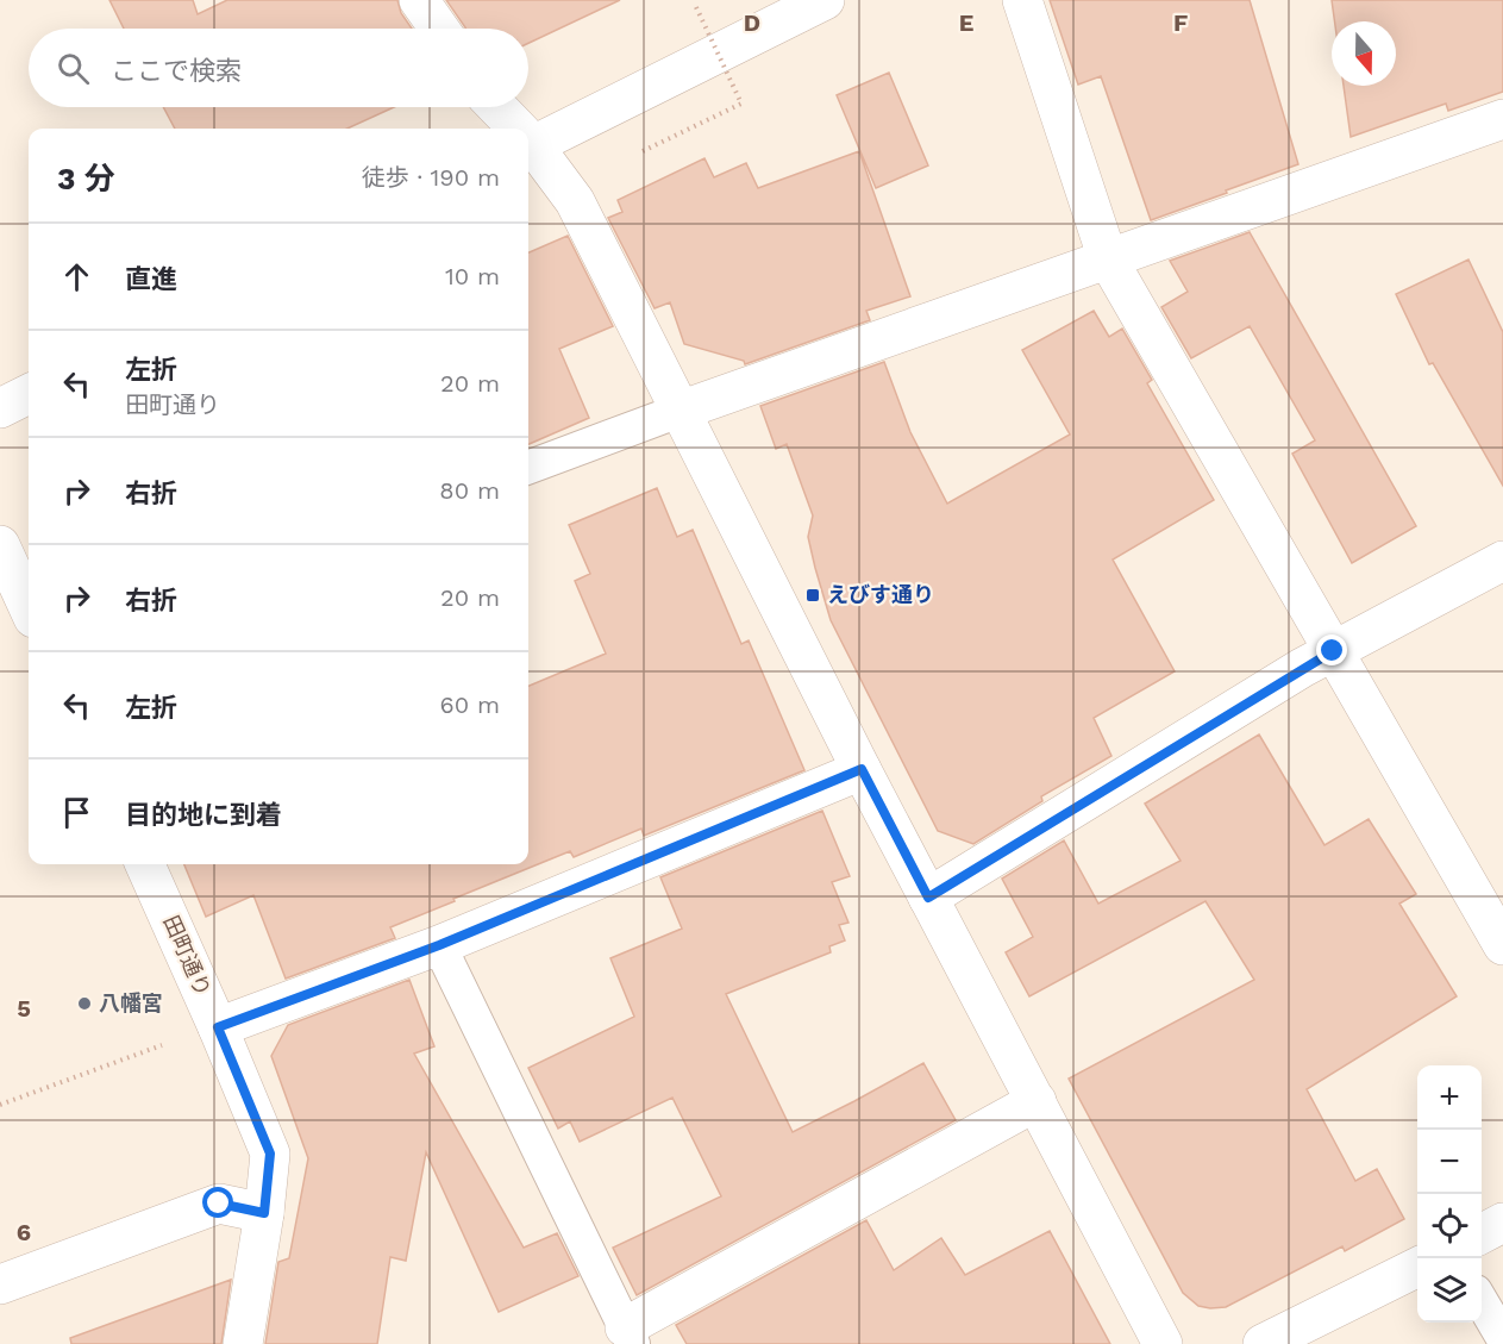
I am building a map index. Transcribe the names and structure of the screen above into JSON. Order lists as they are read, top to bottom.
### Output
{
  "streets": {
    "street": ["田町通り"]
  },
  "places": {
    "transit": ["えびす通り"],
    "other": ["八幡宮"]
  },
  "north": "bottom",
  "page": {
    "search": "ここで検索",
    "heading": ["3 分", "徒歩 · 190 m"],
    "list": [
      ["直進", "10 m"],
      ["左折", "田町通り", "20 m"],
      ["右折", "80 m"],
      ["右折", "20 m"],
      ["左折", "60 m"],
      "目的地に到着"
    ],
    "map_buttons": ["+", "−"]
  },
  "grid": {
    "columns": ["D", "E", "F"],
    "rows": ["5", "6"]
  }
}
